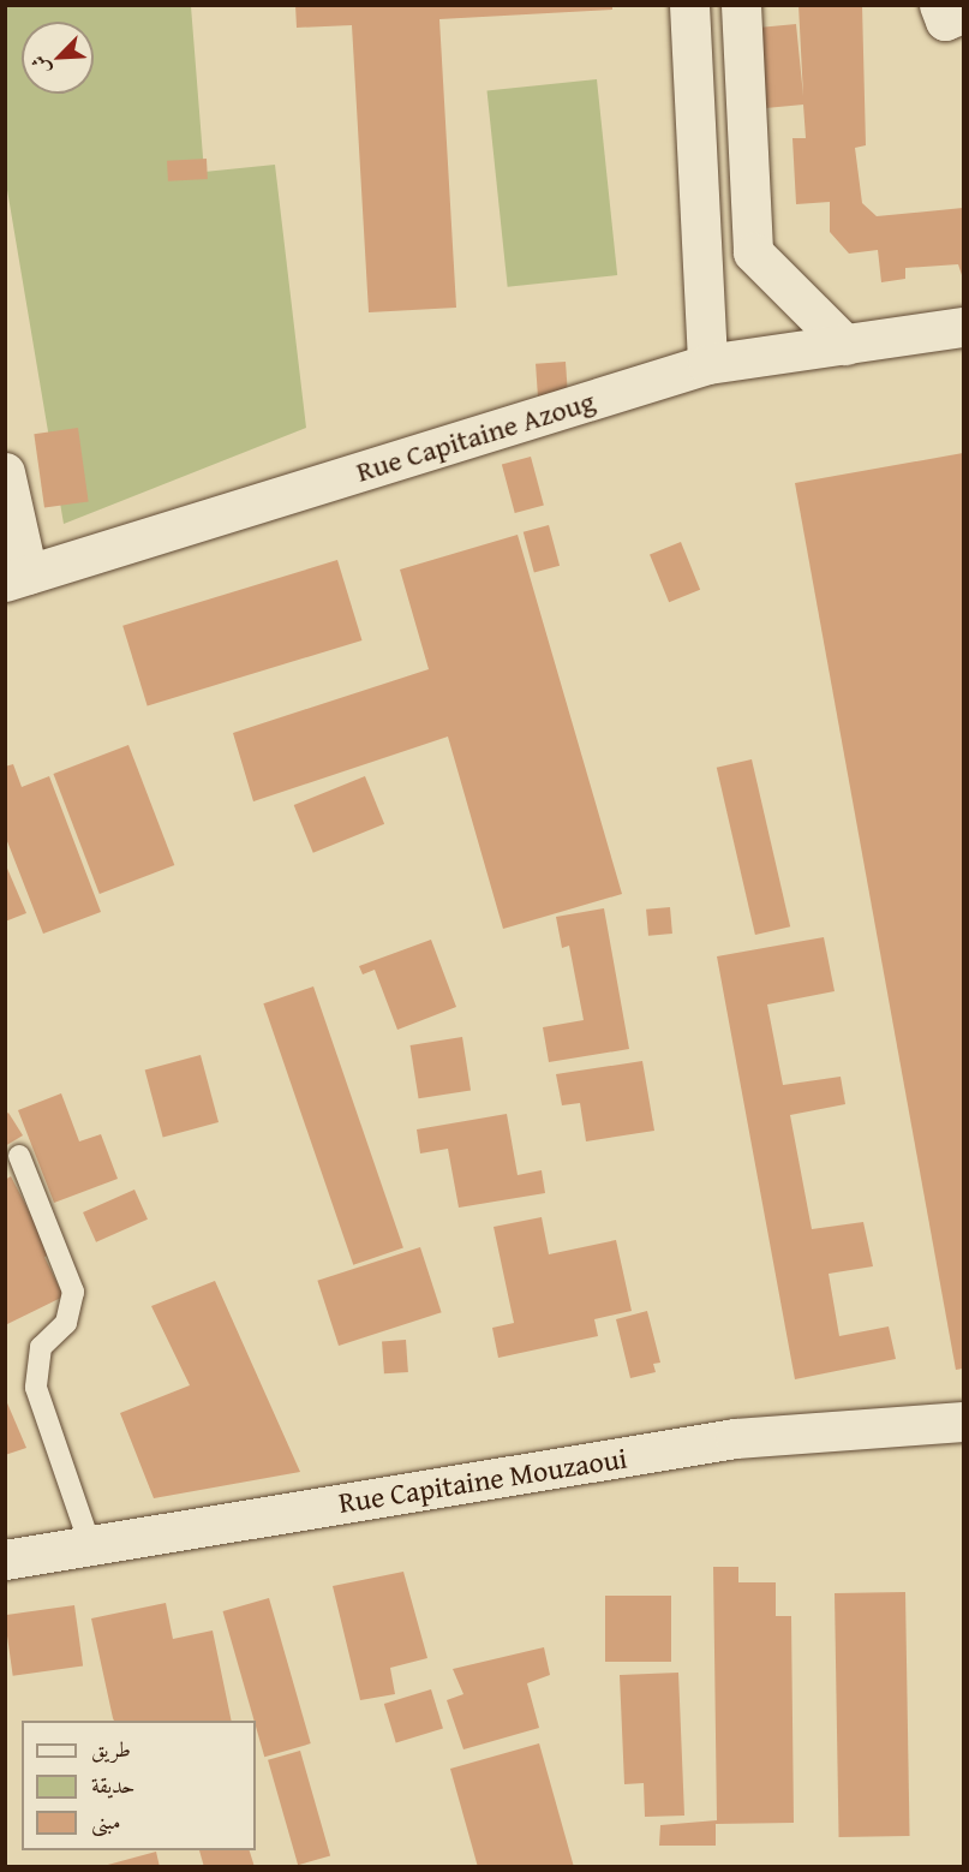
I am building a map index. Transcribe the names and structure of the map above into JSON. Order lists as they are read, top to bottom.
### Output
{
  "streets": {
    "street": ["Rue Capitaine Azoug", "Rue Capitaine Mouzaoui"]
  },
  "legend": ["طريق", "حديقة", "مبنى"],
  "north": "bottom left"
}
